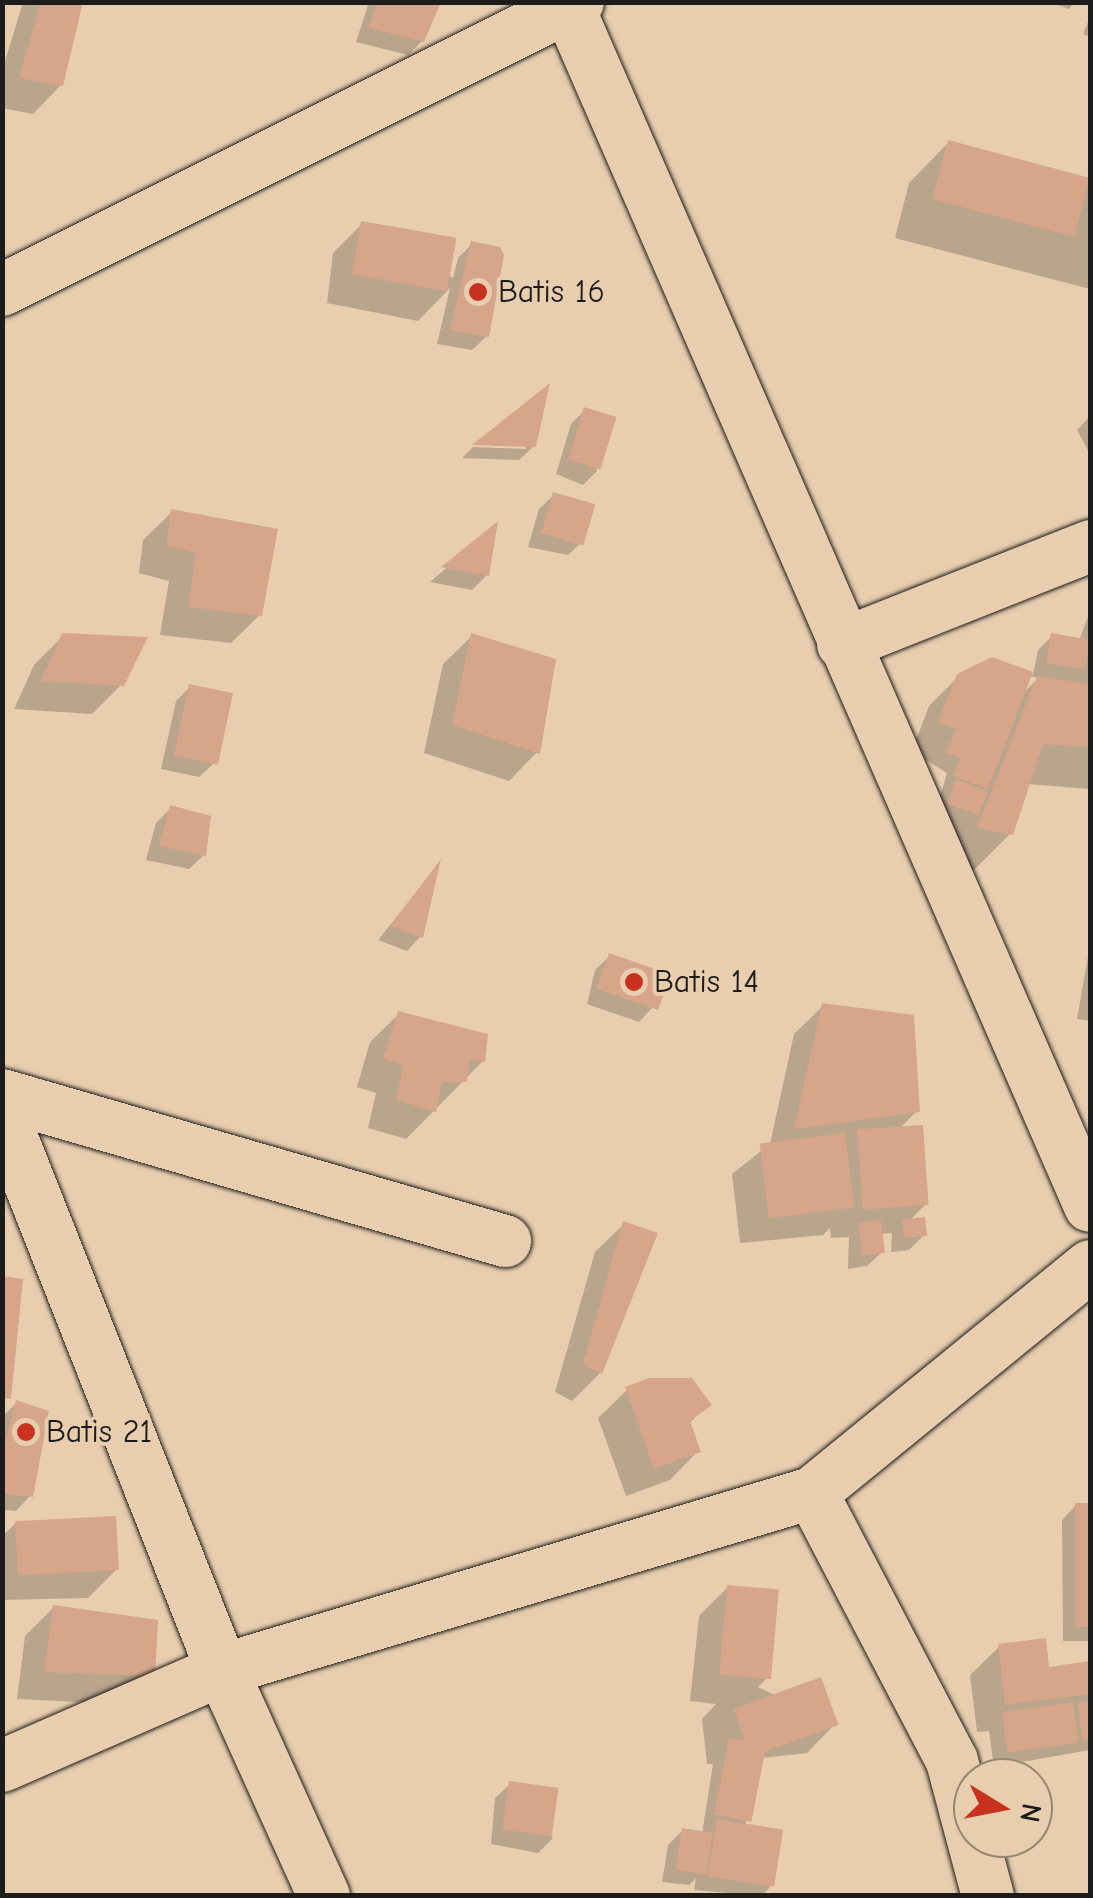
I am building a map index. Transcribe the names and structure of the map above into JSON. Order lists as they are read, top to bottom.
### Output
{
  "places": ["Batis 16", "Batis 14", "Batis 21"],
  "north": "right"
}
